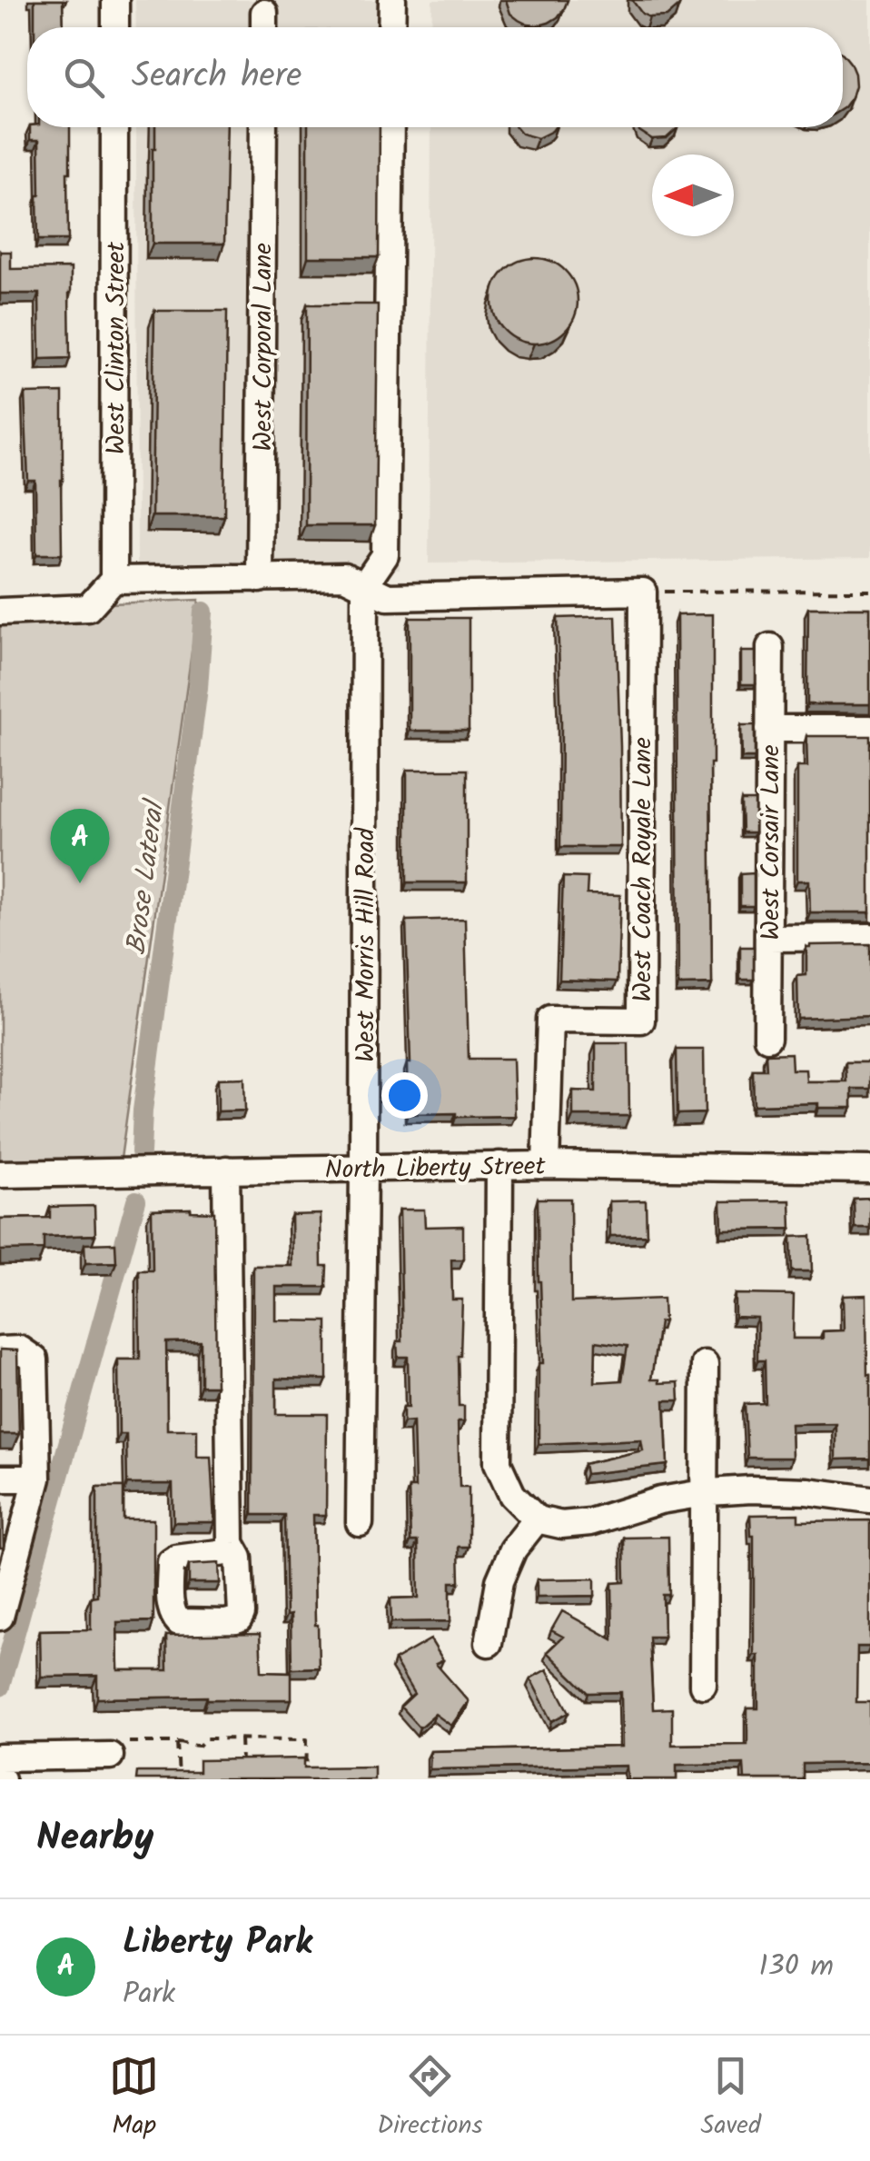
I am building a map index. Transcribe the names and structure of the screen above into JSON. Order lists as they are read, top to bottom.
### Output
{
  "streets": {
    "street": [
      "West Corporal Lane",
      "West Clinton Street",
      "West Corsair Lane",
      "West Coach Royale Lane",
      "West Morris Hill Road",
      "North Liberty Street"
    ]
  },
  "crossings": [
    ["West Coach Royale Lane", "North Liberty Street"],
    ["West Morris Hill Road", "North Liberty Street"]
  ],
  "water": ["Brose Lateral"],
  "north": "left",
  "page": {
    "search": "Search here",
    "pins": "A",
    "heading": "Nearby",
    "list": [
      {
        "mark": "A",
        "name": "Liberty Park",
        "note": "Park",
        "value": "130 m"
      }
    ],
    "nav": ["Map", "Directions", "Saved"]
  }
}
